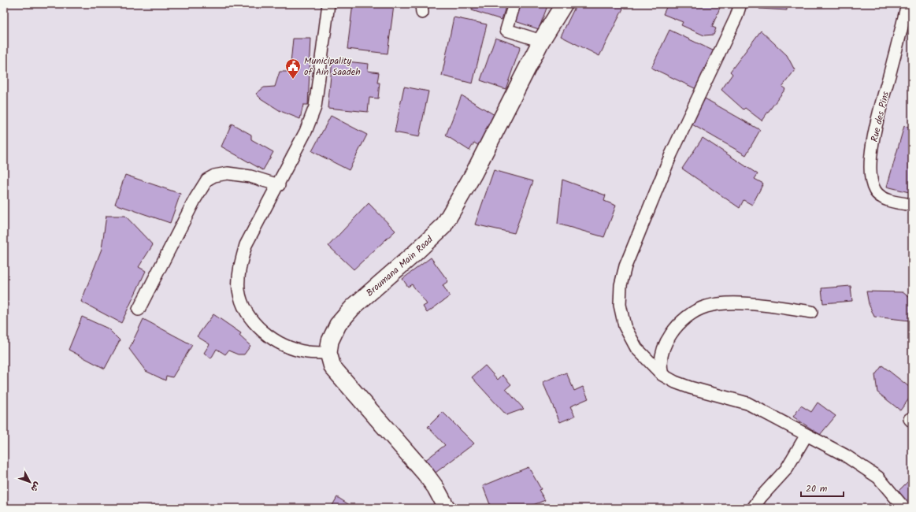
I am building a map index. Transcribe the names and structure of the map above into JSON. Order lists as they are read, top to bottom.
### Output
{
  "streets": {
    "main road": ["Broumana Main Road"],
    "street": ["Rue des Pins"]
  },
  "places": {
    "public building": ["Municipality of Ain Saadeh"]
  },
  "scale_bar": "20 m",
  "north": "bottom right"
}
